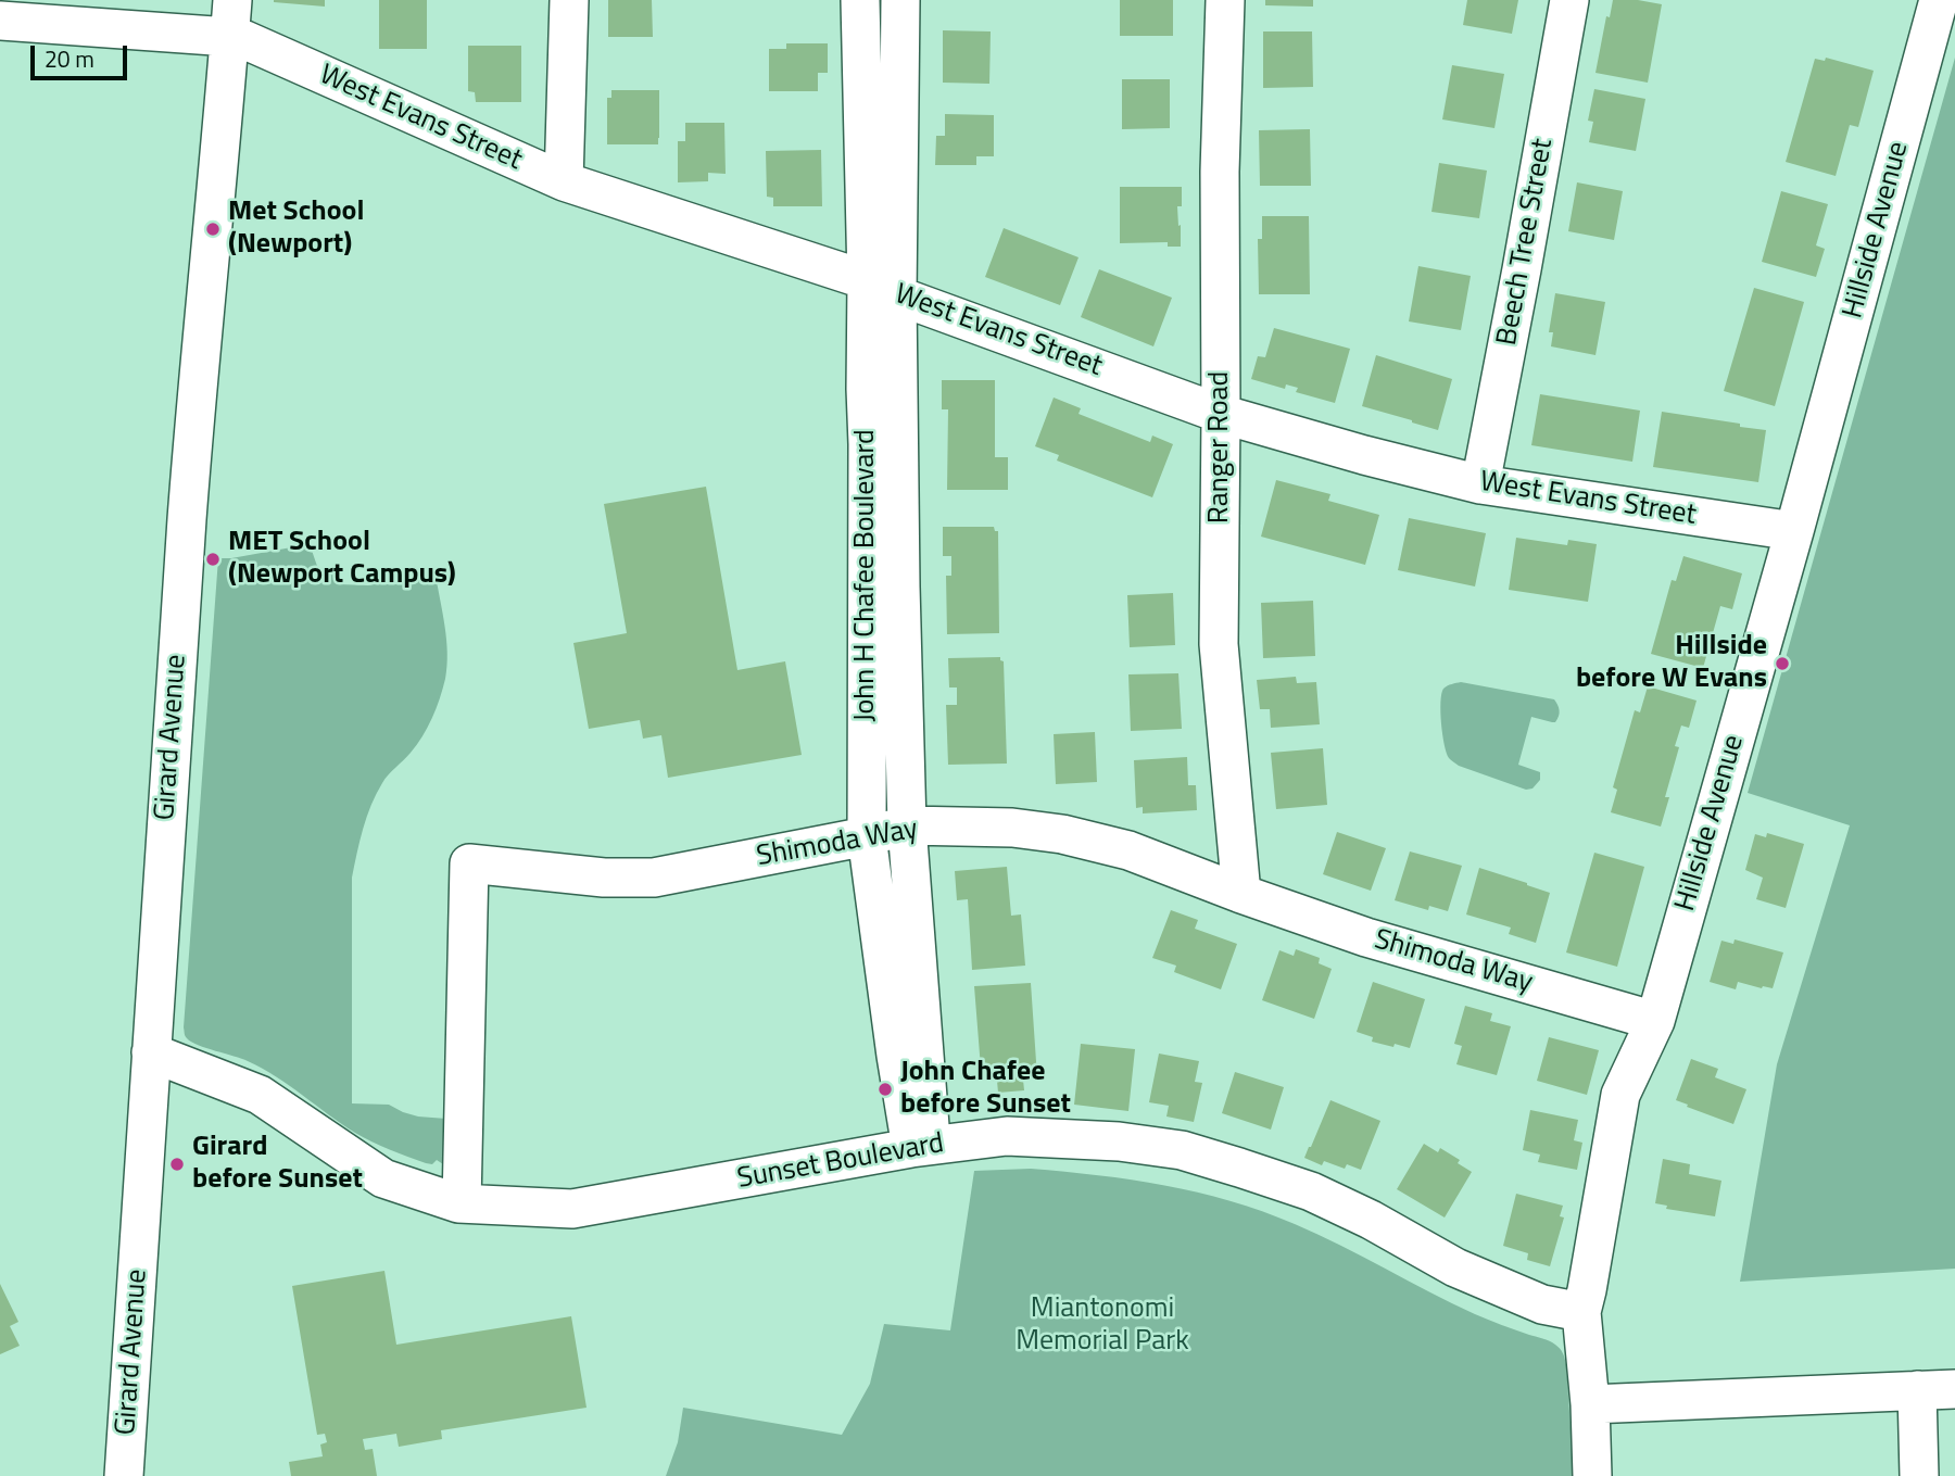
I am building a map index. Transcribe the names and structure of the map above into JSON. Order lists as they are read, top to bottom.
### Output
{
  "streets": {
    "street": [
      "West Evans Street",
      "Hillside Avenue",
      "Beech Tree Street",
      "Ranger Road",
      "John H Chafee Boulevard",
      "Girard Avenue",
      "Shimoda Way",
      "Sunset Boulevard"
    ]
  },
  "crossings": [
    ["West Evans Street", "Hillside Avenue"],
    ["West Evans Street", "Beech Tree Street"],
    ["West Evans Street", "Ranger Road"],
    ["West Evans Street", "John H Chafee Boulevard"],
    ["West Evans Street", "Girard Avenue"],
    ["Hillside Avenue", "Shimoda Way"],
    ["Hillside Avenue", "Sunset Boulevard"],
    ["Ranger Road", "Shimoda Way"],
    ["John H Chafee Boulevard", "Shimoda Way"],
    ["John H Chafee Boulevard", "Sunset Boulevard"],
    ["Girard Avenue", "Sunset Boulevard"],
    ["Shimoda Way", "Sunset Boulevard"]
  ],
  "parks": ["Miantonomi Memorial Park"],
  "places": [
    "Met School (Newport)",
    "MET School (Newport Campus)",
    "Hillside before W Evans",
    "John Chafee before Sunset",
    "Girard before Sunset"
  ],
  "scale_bar": "20 m"
}
